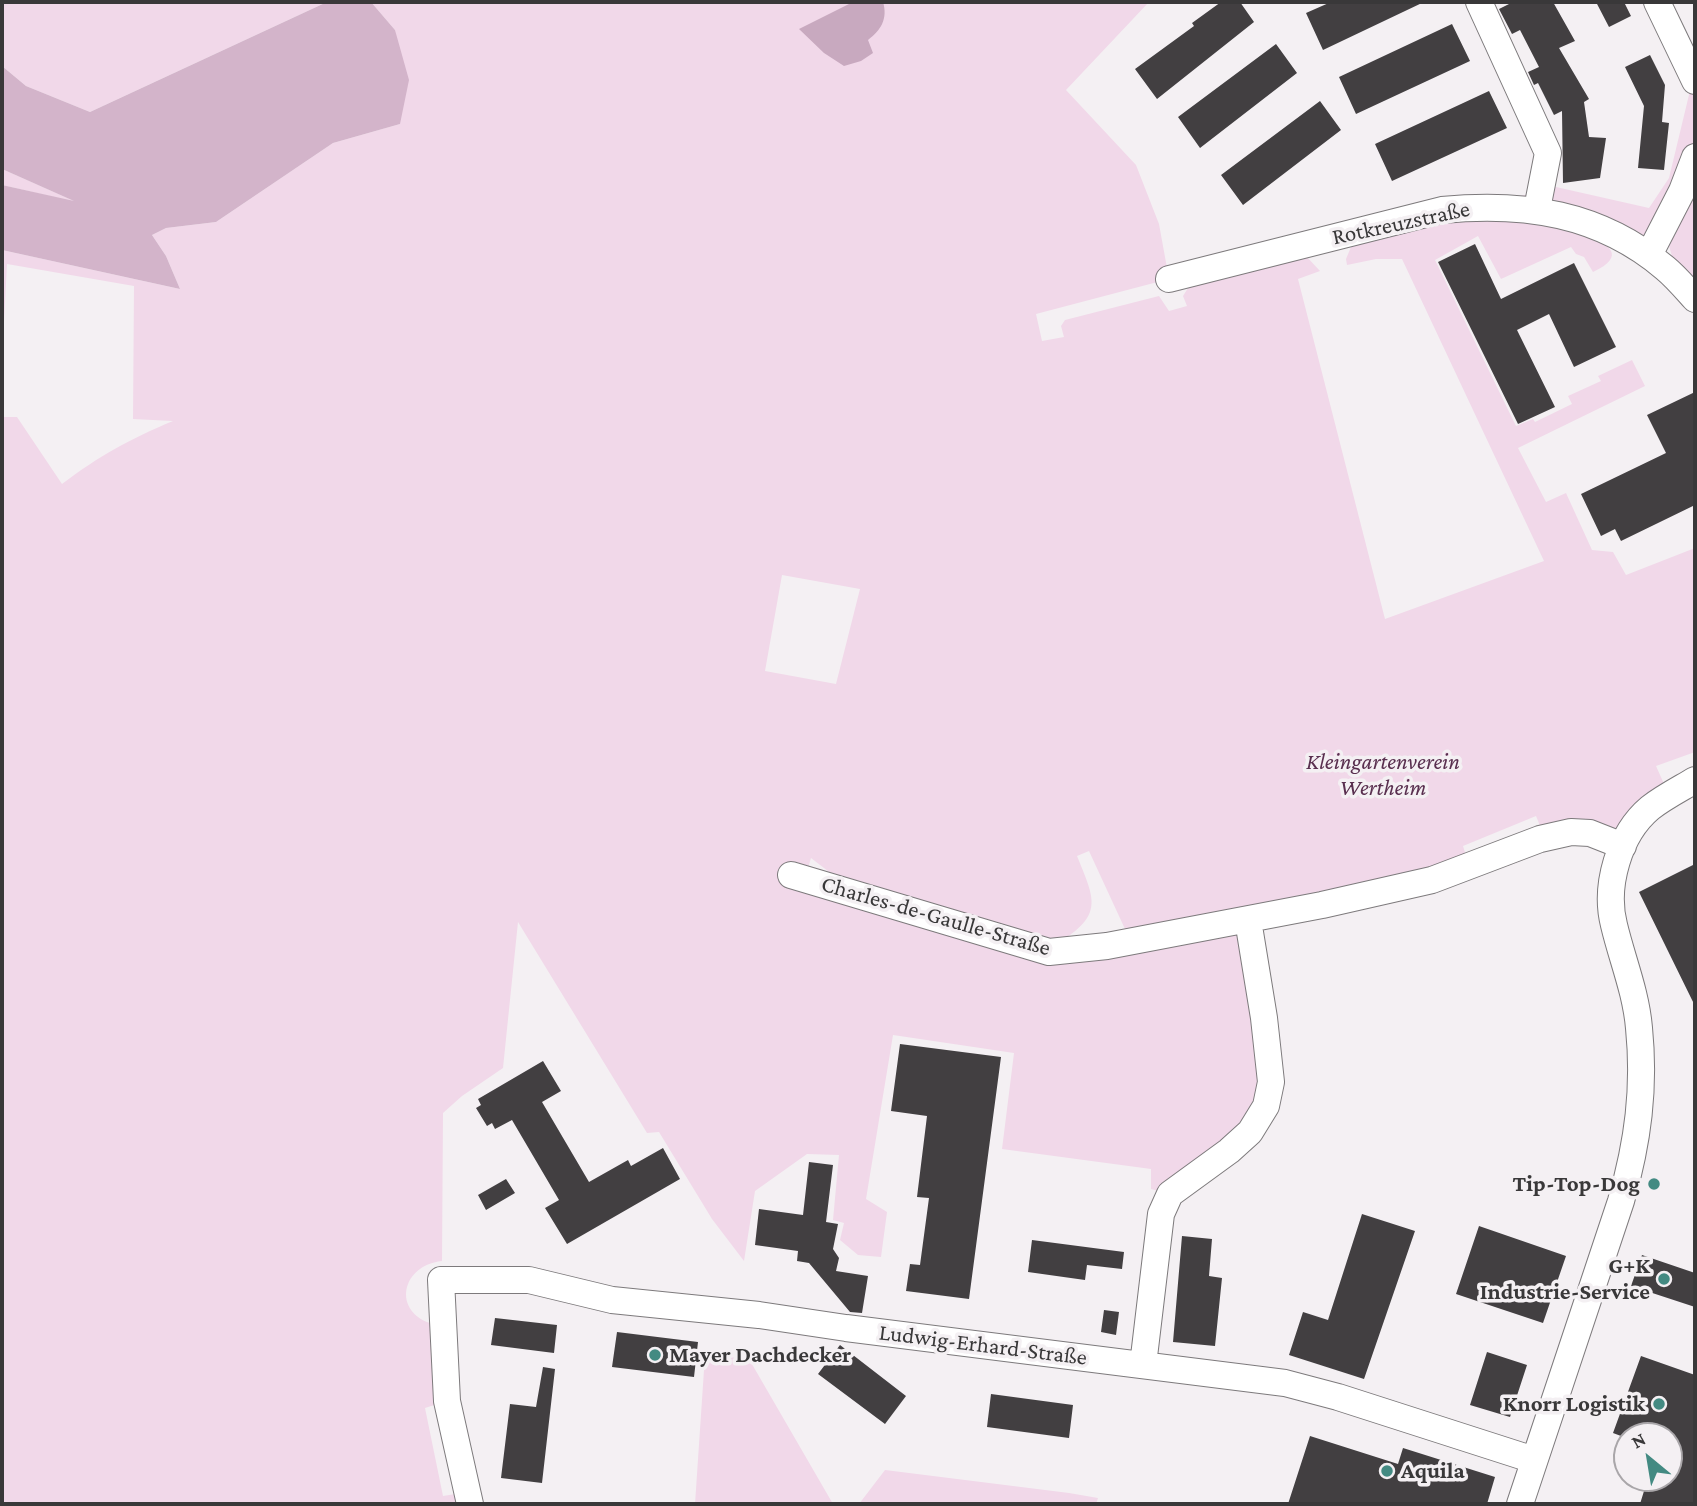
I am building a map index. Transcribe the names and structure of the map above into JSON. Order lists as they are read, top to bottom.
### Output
{
  "streets": {
    "street": ["Rotkreuzstraße", "Charles-de-Gaulle-Straße", "Ludwig-Erhard-Straße"]
  },
  "parks": ["Kleingartenverein Wertheim"],
  "places": [
    "Tip-Top-Dog",
    "G+K Industrie-Service",
    "Mayer Dachdecker",
    "Knorr Logistik",
    "Aquila"
  ],
  "north": "top left"
}
